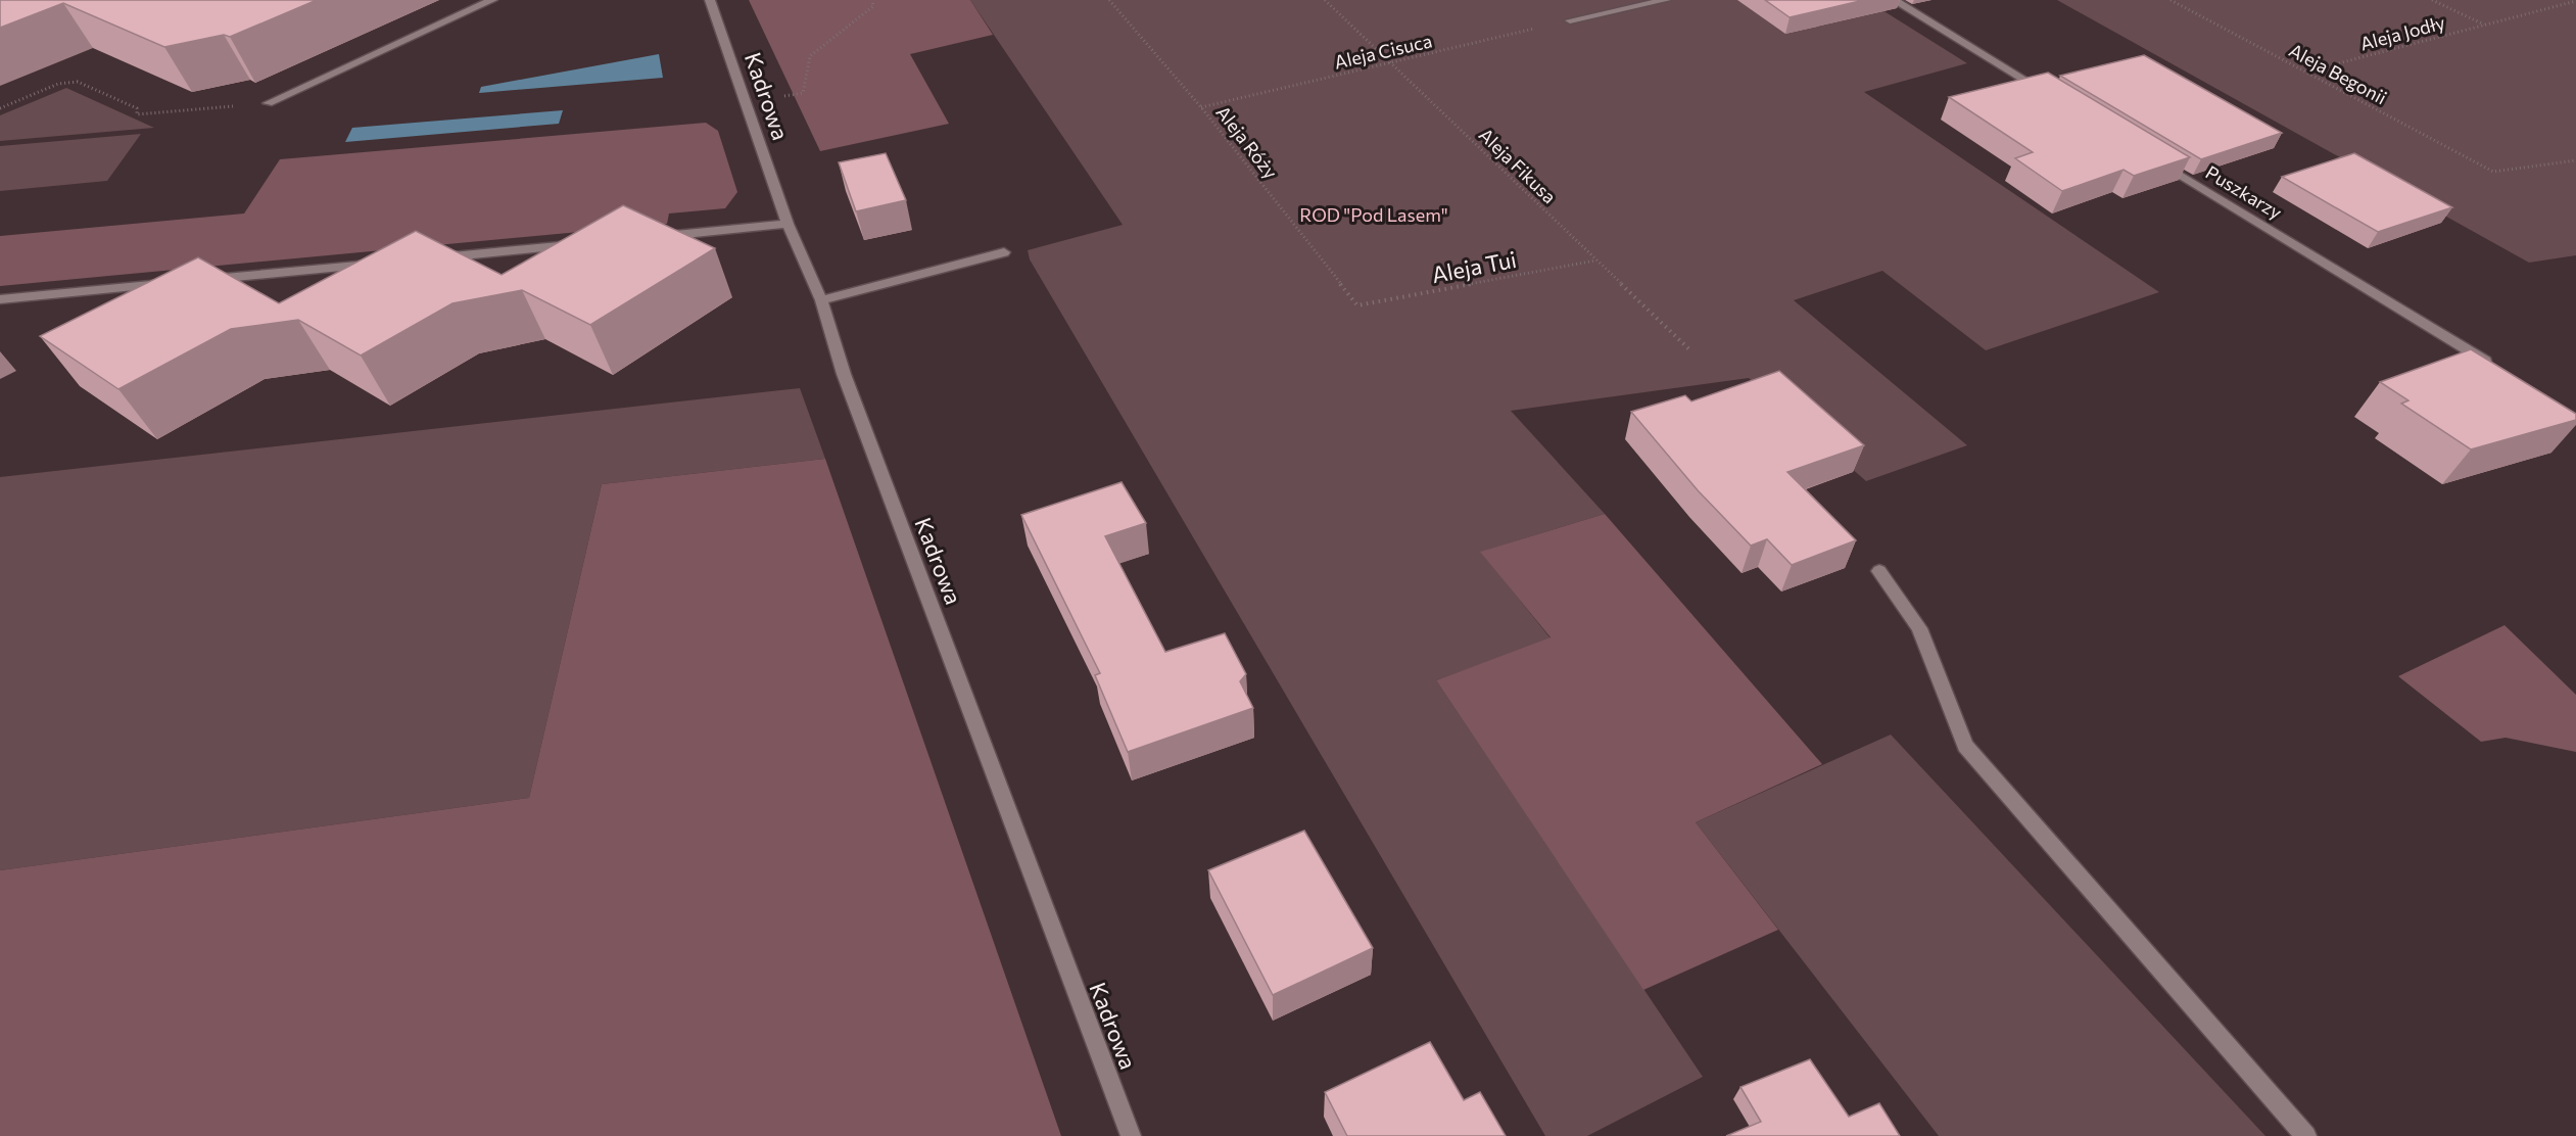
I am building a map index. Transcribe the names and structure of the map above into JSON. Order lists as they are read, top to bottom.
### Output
{
  "streets": {
    "street": ["Kadrowa", "Puszkarzy"],
    "path": [
      "Aleja Jodły",
      "Aleja Cisuca",
      "Aleja Begonii",
      "Aleja Róży",
      "Aleja Fikusa",
      "Aleja Tui"
    ]
  },
  "crossings": [
    ["Aleja Jodły", "Aleja Begonii"],
    ["Aleja Cisuca", "Aleja Róży"],
    ["Aleja Cisuca", "Aleja Fikusa"],
    ["Aleja Róży", "Aleja Tui"],
    ["Aleja Fikusa", "Aleja Tui"]
  ],
  "parks": ["ROD \"Pod Lasem\""]
}
